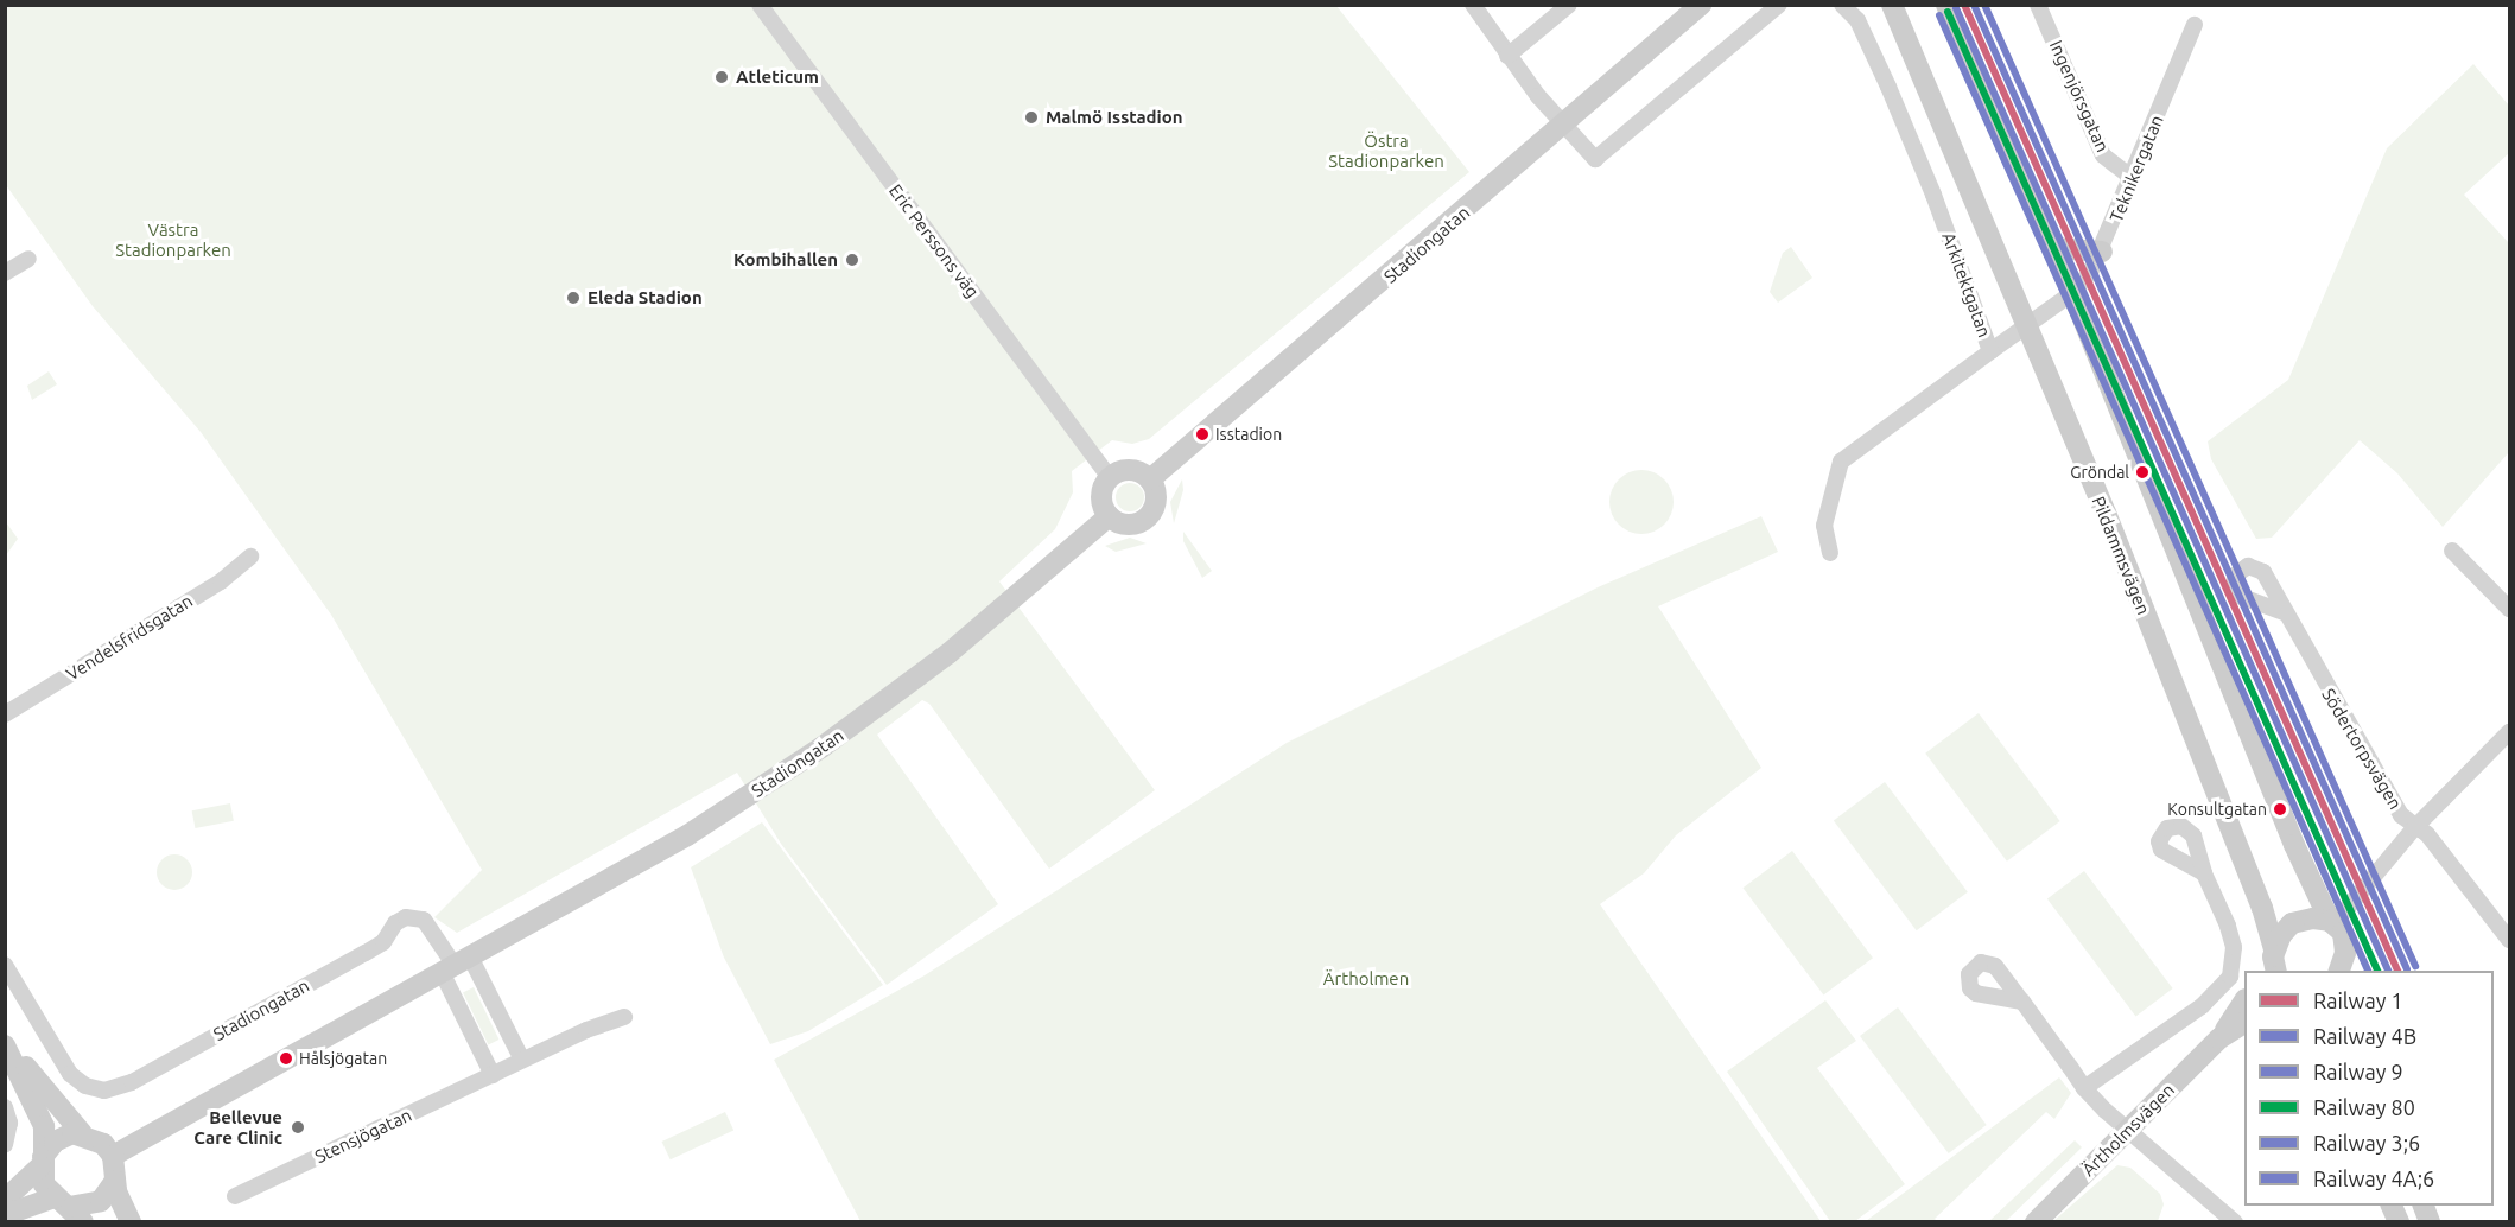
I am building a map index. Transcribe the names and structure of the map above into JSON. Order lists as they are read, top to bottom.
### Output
{
  "streets": {
    "main road": ["Stadiongatan", "Pildammsvägen", "Ärtholmsvägen"],
    "street": [
      "Ingenjörsgatan",
      "Teknikergatan",
      "Eric Perssons väg",
      "Arkitektgatan",
      "Vendelsfridsgatan",
      "Södertorpsvägen",
      "Stensjögatan"
    ]
  },
  "crossings": [
    ["Ingenjörsgatan", "Teknikergatan"],
    ["Teknikergatan", "Arkitektgatan"],
    ["Teknikergatan", "Pildammsvägen"],
    ["Eric Perssons väg", "Stadiongatan"]
  ],
  "parks": ["Östra Stadionparken", "Västra Stadionparken", "Ärtholmen"],
  "places": [
    "Atleticum",
    "Malmö Isstadion",
    "Kombihallen",
    "Eleda Stadion",
    "Isstadion",
    "Gröndal",
    "Konsultgatan",
    "Hålsjögatan",
    "Bellevue Care Clinic"
  ],
  "lines": [
    "rail line 1",
    "rail line 9",
    "rail line 3;6",
    "rail line 4B",
    "rail line 80",
    "rail line 4A;6"
  ],
  "legend": [
    "Railway 1",
    "Railway 4B",
    "Railway 9",
    "Railway 80",
    "Railway 3;6",
    "Railway 4A;6"
  ]
}
